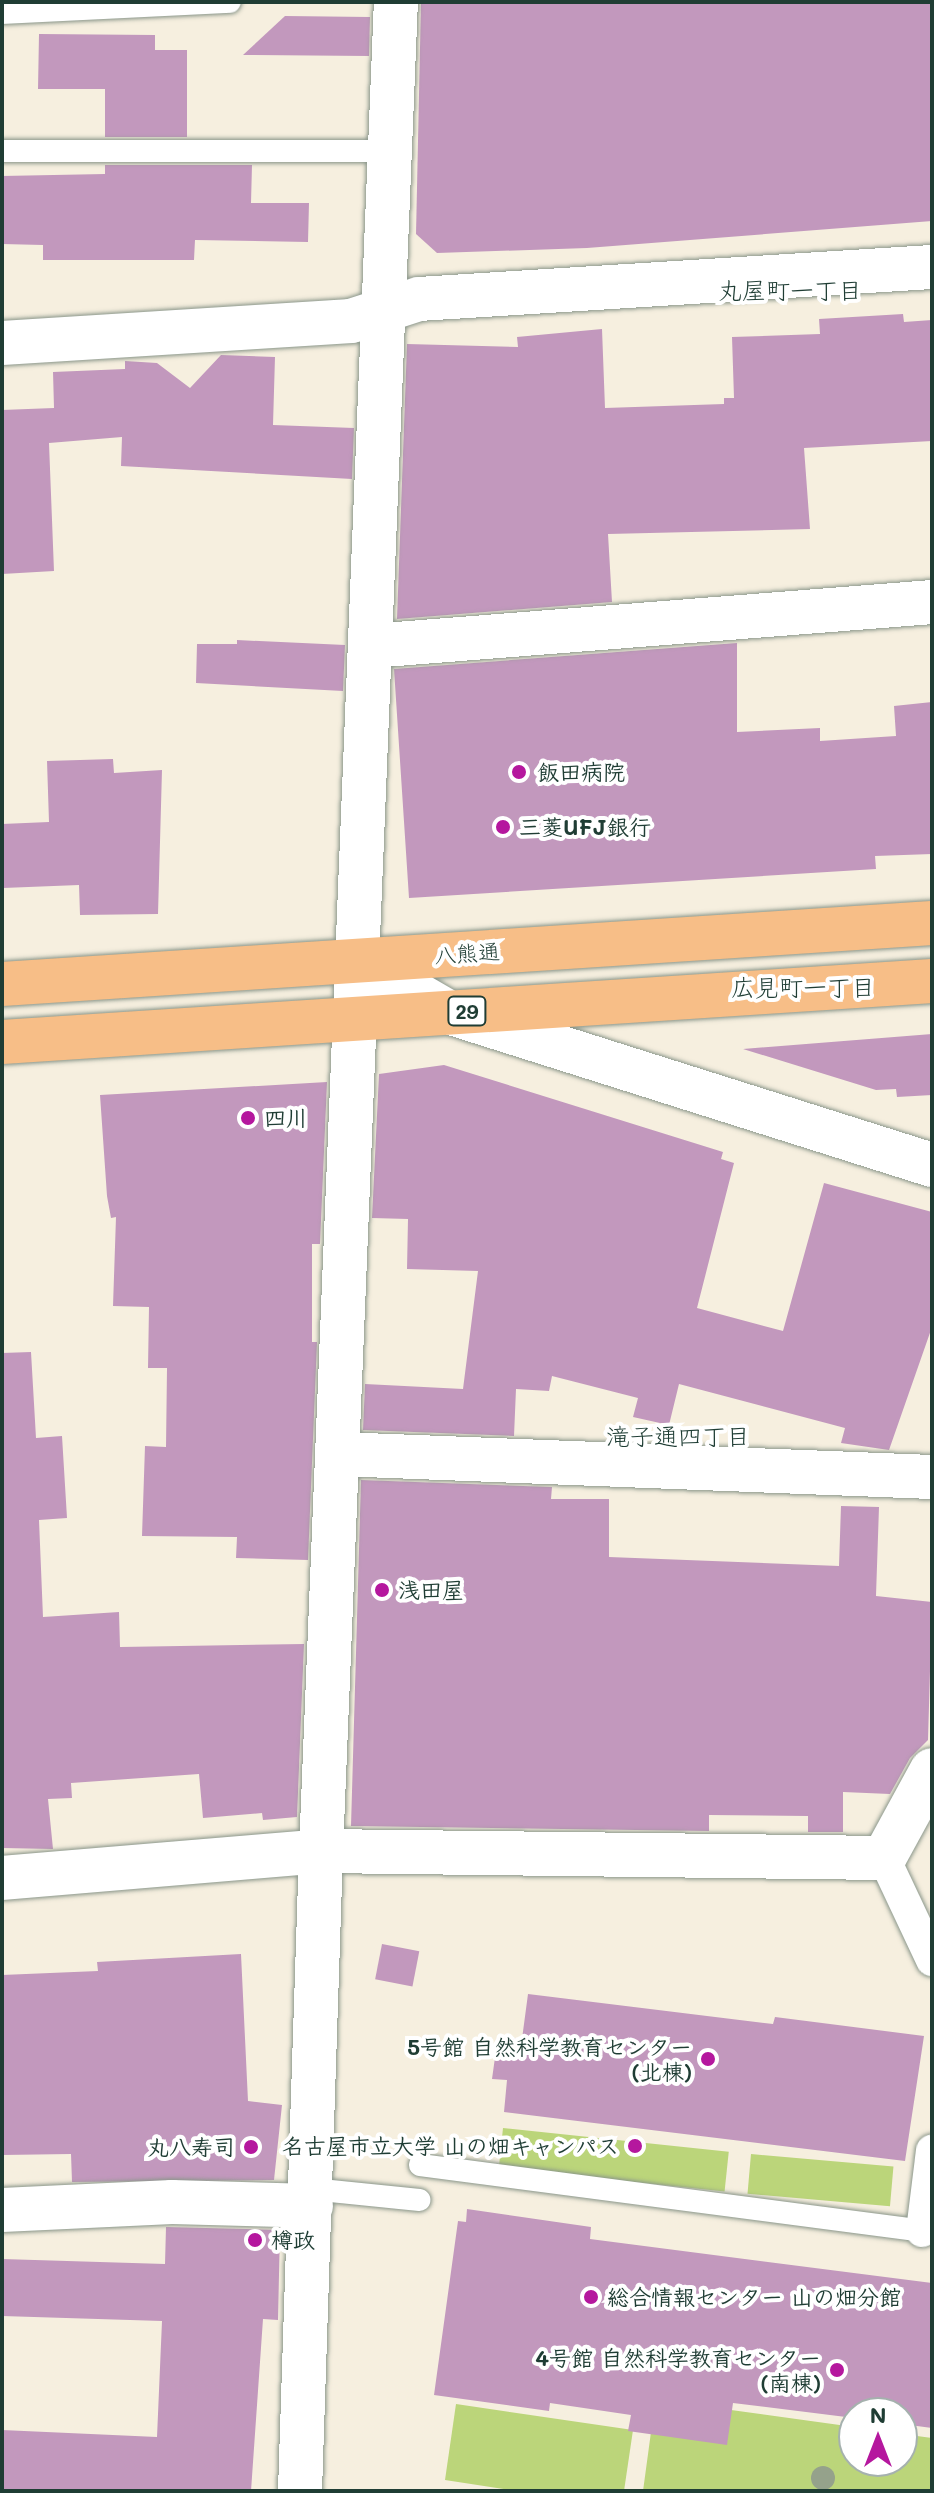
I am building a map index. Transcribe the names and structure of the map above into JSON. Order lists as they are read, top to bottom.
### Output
{
  "streets": {
    "main road": ["八熊通", "29"]
  },
  "districts": ["丸屋町一丁目", "広見町一丁目", "滝子通四丁目"],
  "places": [
    "飯田病院",
    "三菱UFJ銀行",
    "四川",
    "浅田屋",
    "5号館 自然科学教育センター (北棟)",
    "名古屋市立大学 山の畑キャンパス",
    "丸八寿司",
    "樽政",
    "総合情報センター 山の畑分館",
    "4号館 自然科学教育センター (南棟)"
  ],
  "north": "top"
}
